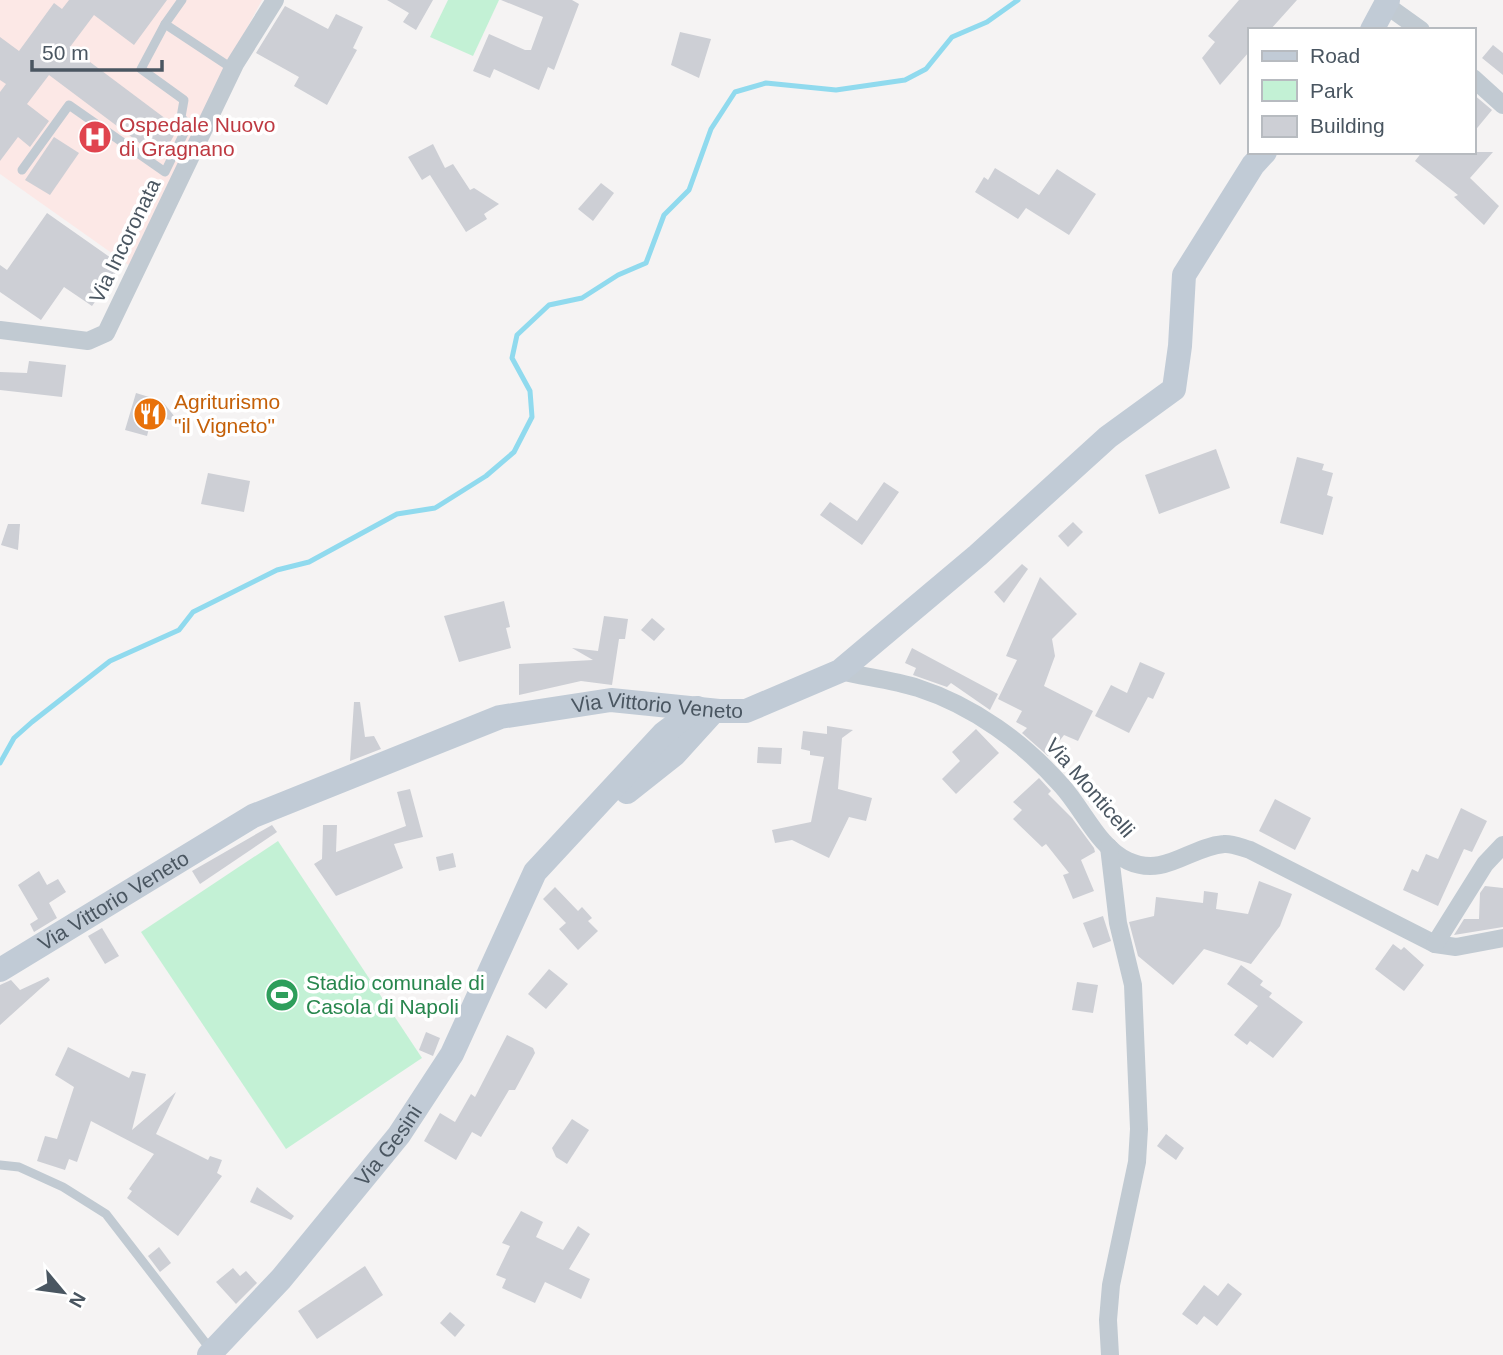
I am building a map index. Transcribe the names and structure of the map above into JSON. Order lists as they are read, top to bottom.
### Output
{
  "streets": {
    "street": [
      "Via Incoronata",
      "Via Vittorio Veneto",
      "Via Monticelli",
      "Via Gesini"
    ]
  },
  "crossings": [
    ["Via Vittorio Veneto", "Via Monticelli"],
    ["Via Vittorio Veneto", "Via Gesini"]
  ],
  "places": {
    "hospital": ["Ospedale Nuovo di Gragnano"],
    "restaurant": ["Agriturismo \"il Vigneto\""],
    "sports": ["Stadio comunale di Casola di Napoli"]
  },
  "legend": ["Road", "Park", "Building"],
  "scale_bar": "50 m",
  "north": "bottom right"
}
